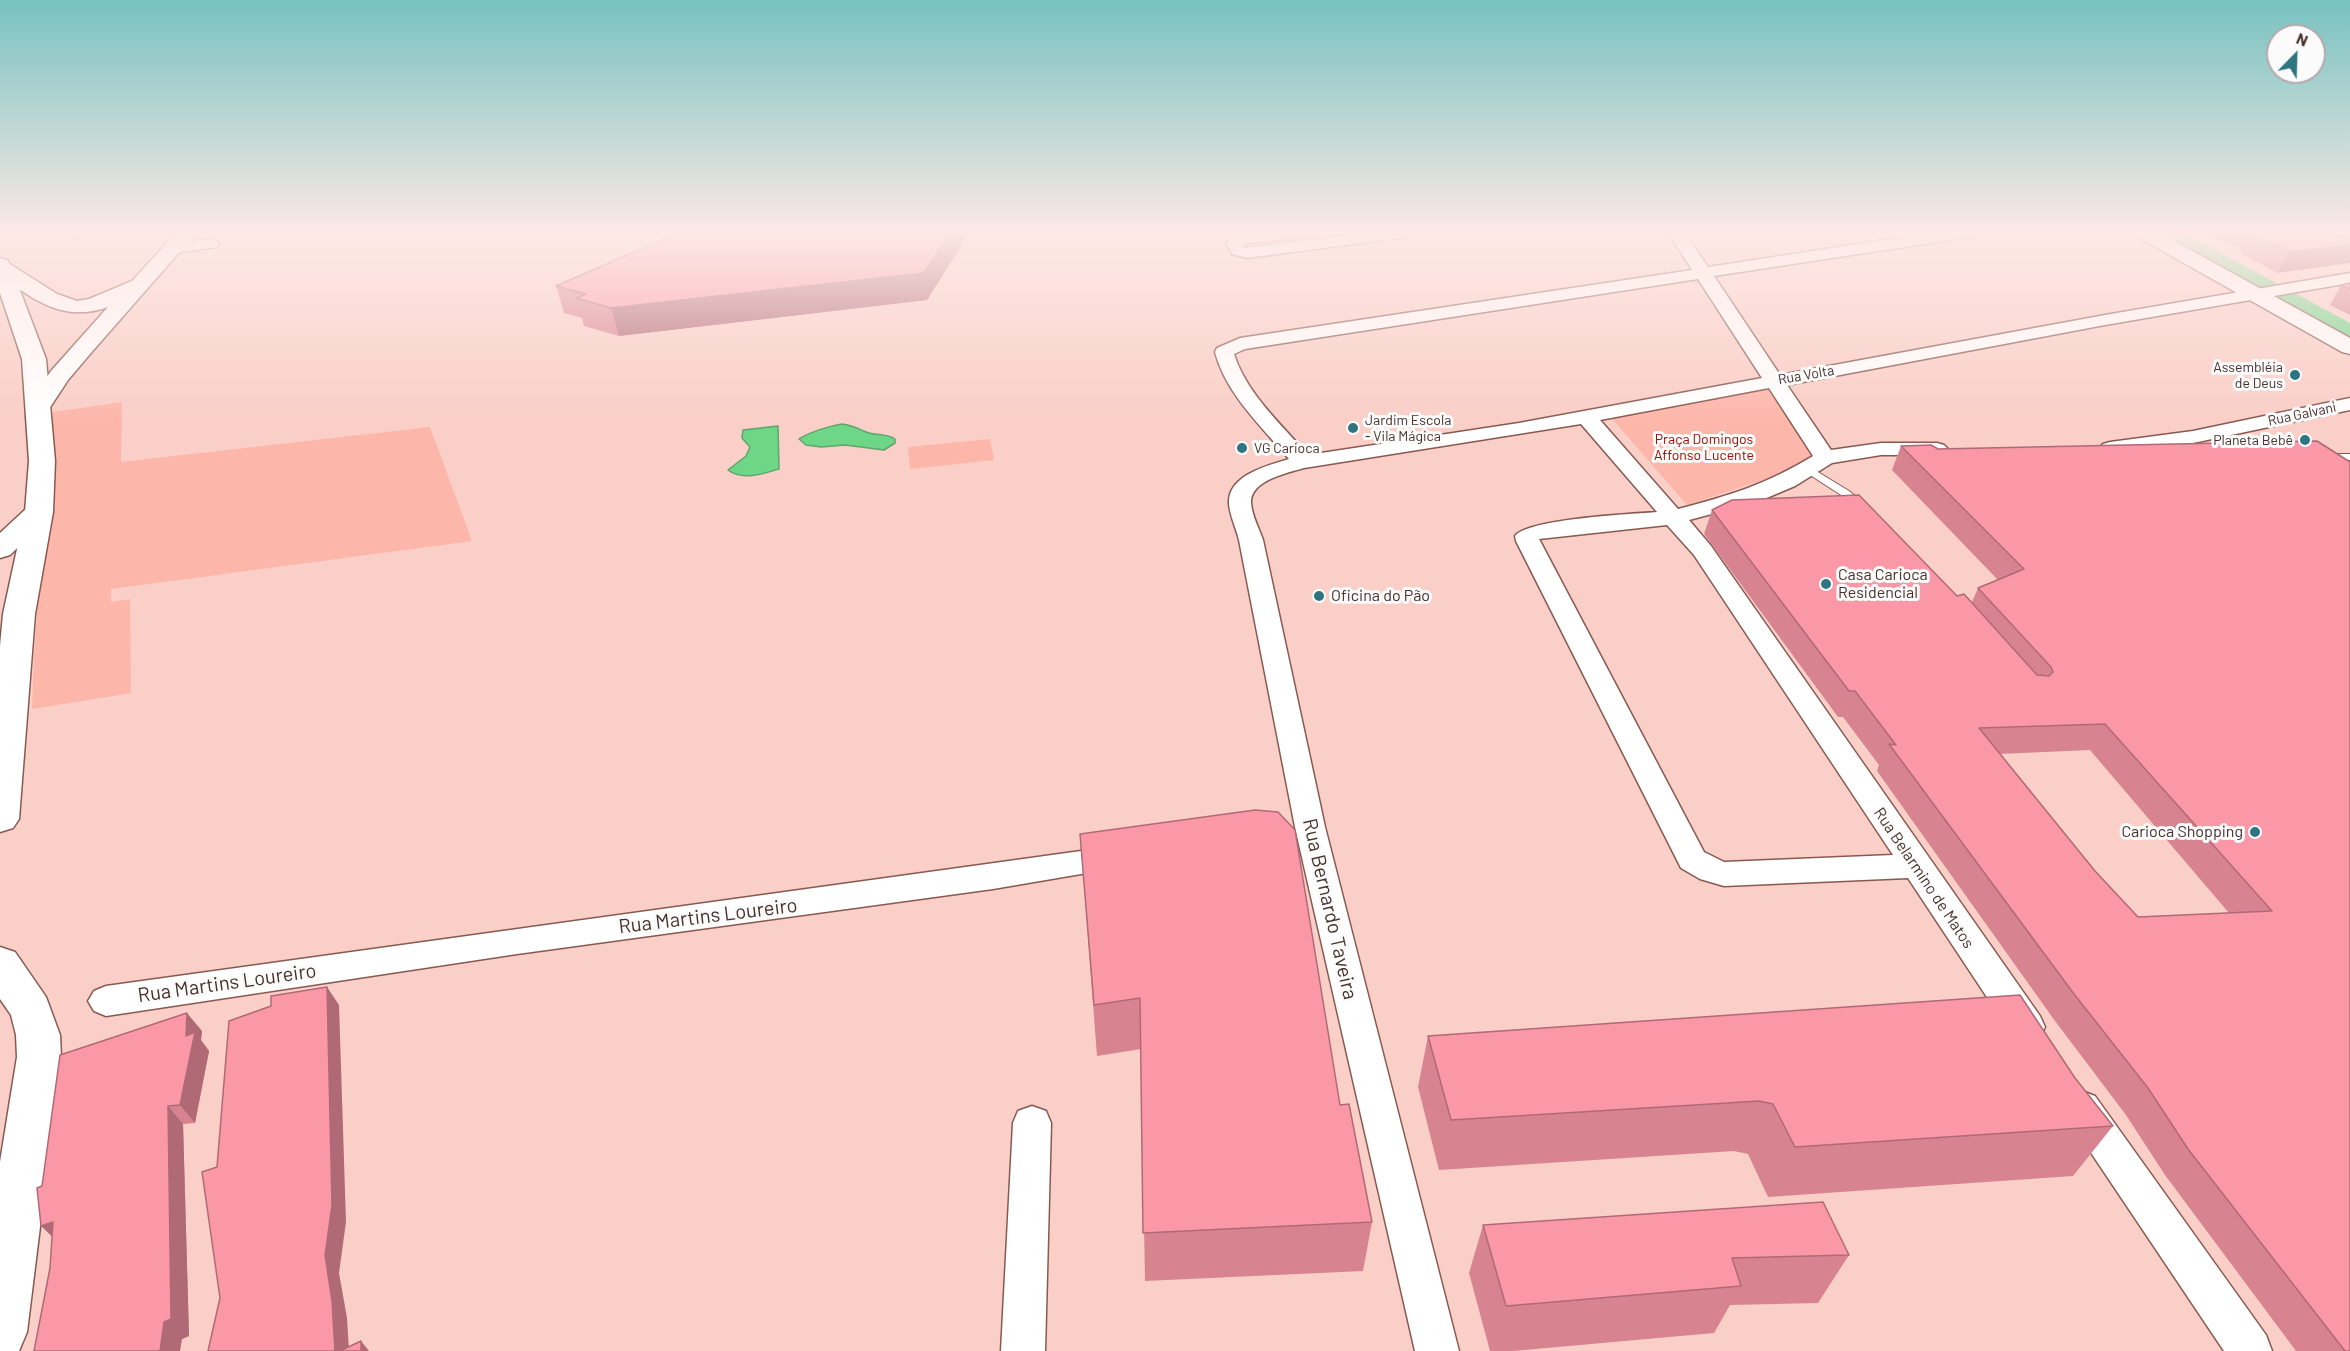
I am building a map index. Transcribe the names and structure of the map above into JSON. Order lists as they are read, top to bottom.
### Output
{
  "streets": {
    "street": [
      "Rua Volta",
      "Rua Galvani",
      "Rua Belarmino de Matos",
      "Rua Bernardo Taveira",
      "Rua Martins Loureiro"
    ]
  },
  "crossings": [
    ["Rua Volta", "Rua Belarmino de Matos"],
    ["Rua Volta", "Rua Bernardo Taveira"]
  ],
  "parks": ["Praça Domingos Affonso Lucente"],
  "places": [
    "Assembléia de Deus",
    "Jardim Escola - Vila Mágica",
    "Planeta Bebê",
    "VG Carioca",
    "Casa Carioca Residencial",
    "Oficina do Pão",
    "Carioca Shopping"
  ],
  "north": "top right"
}
